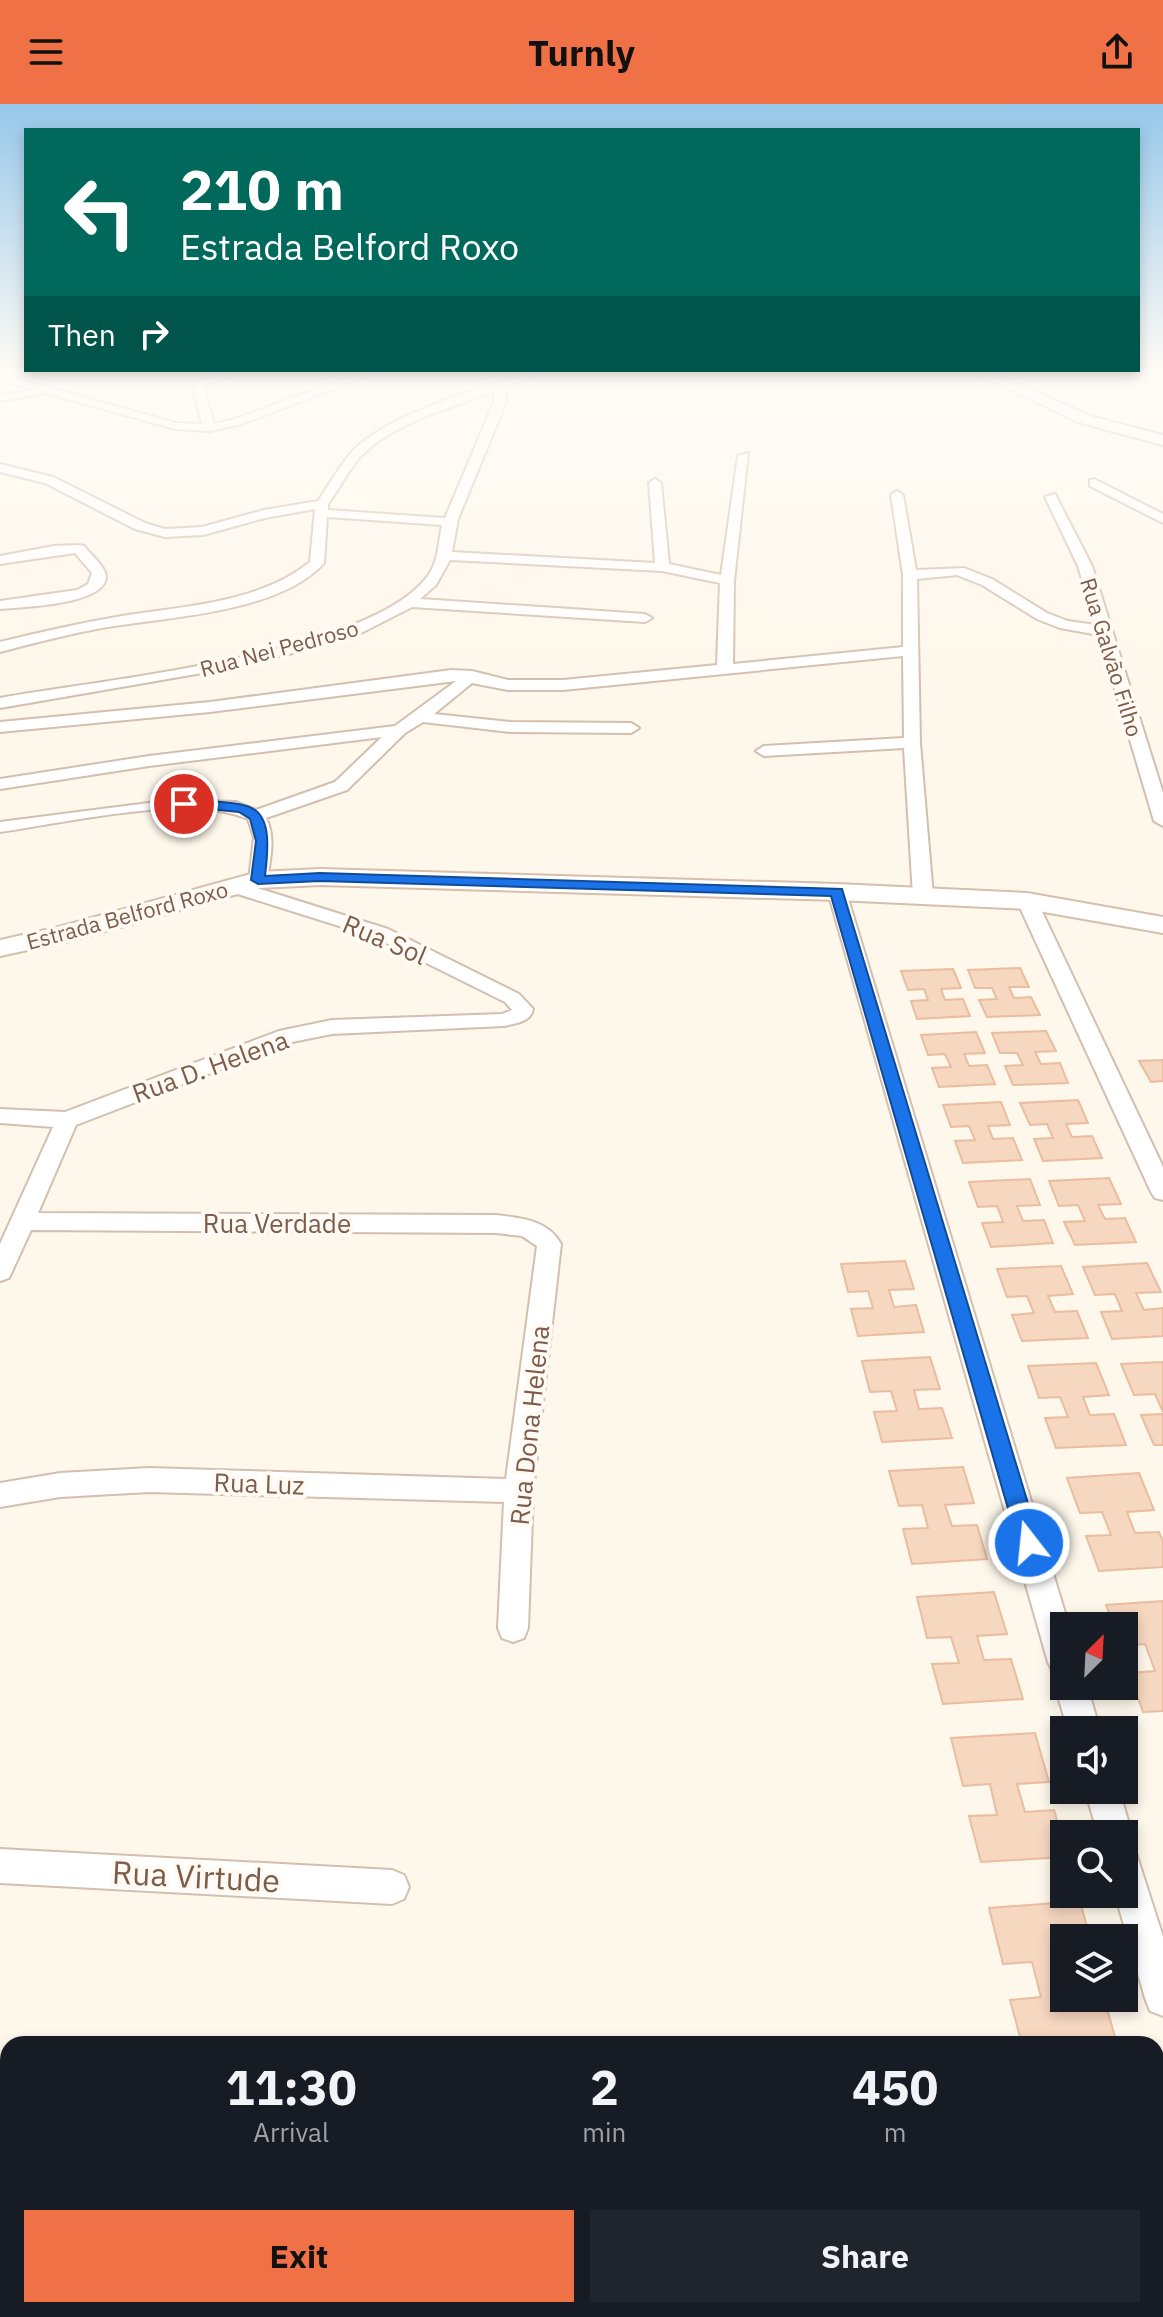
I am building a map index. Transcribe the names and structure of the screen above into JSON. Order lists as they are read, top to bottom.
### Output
{
  "streets": {
    "street": [
      "Rua Nei Pedroso",
      "Rua Galvão Filho",
      "Estrada Belford Roxo",
      "Rua Sol",
      "Rua D. Helena",
      "Rua Verdade",
      "Rua Dona Helena",
      "Rua Luz",
      "Rua Virtude"
    ]
  },
  "crossings": [
    ["Estrada Belford Roxo", "Rua Sol"],
    ["Rua Sol", "Rua D. Helena"],
    ["Rua Verdade", "Rua Dona Helena"],
    ["Rua Dona Helena", "Rua Luz"]
  ],
  "north": "top right",
  "page": {
    "header": "Turnly",
    "turn": ["210 m", "Estrada Belford Roxo"],
    "then": "Then",
    "eta": [
      "11:30",
      "Arrival",
      "2",
      "min",
      "450",
      "m"
    ],
    "buttons": ["Exit", "Share"]
  }
}
